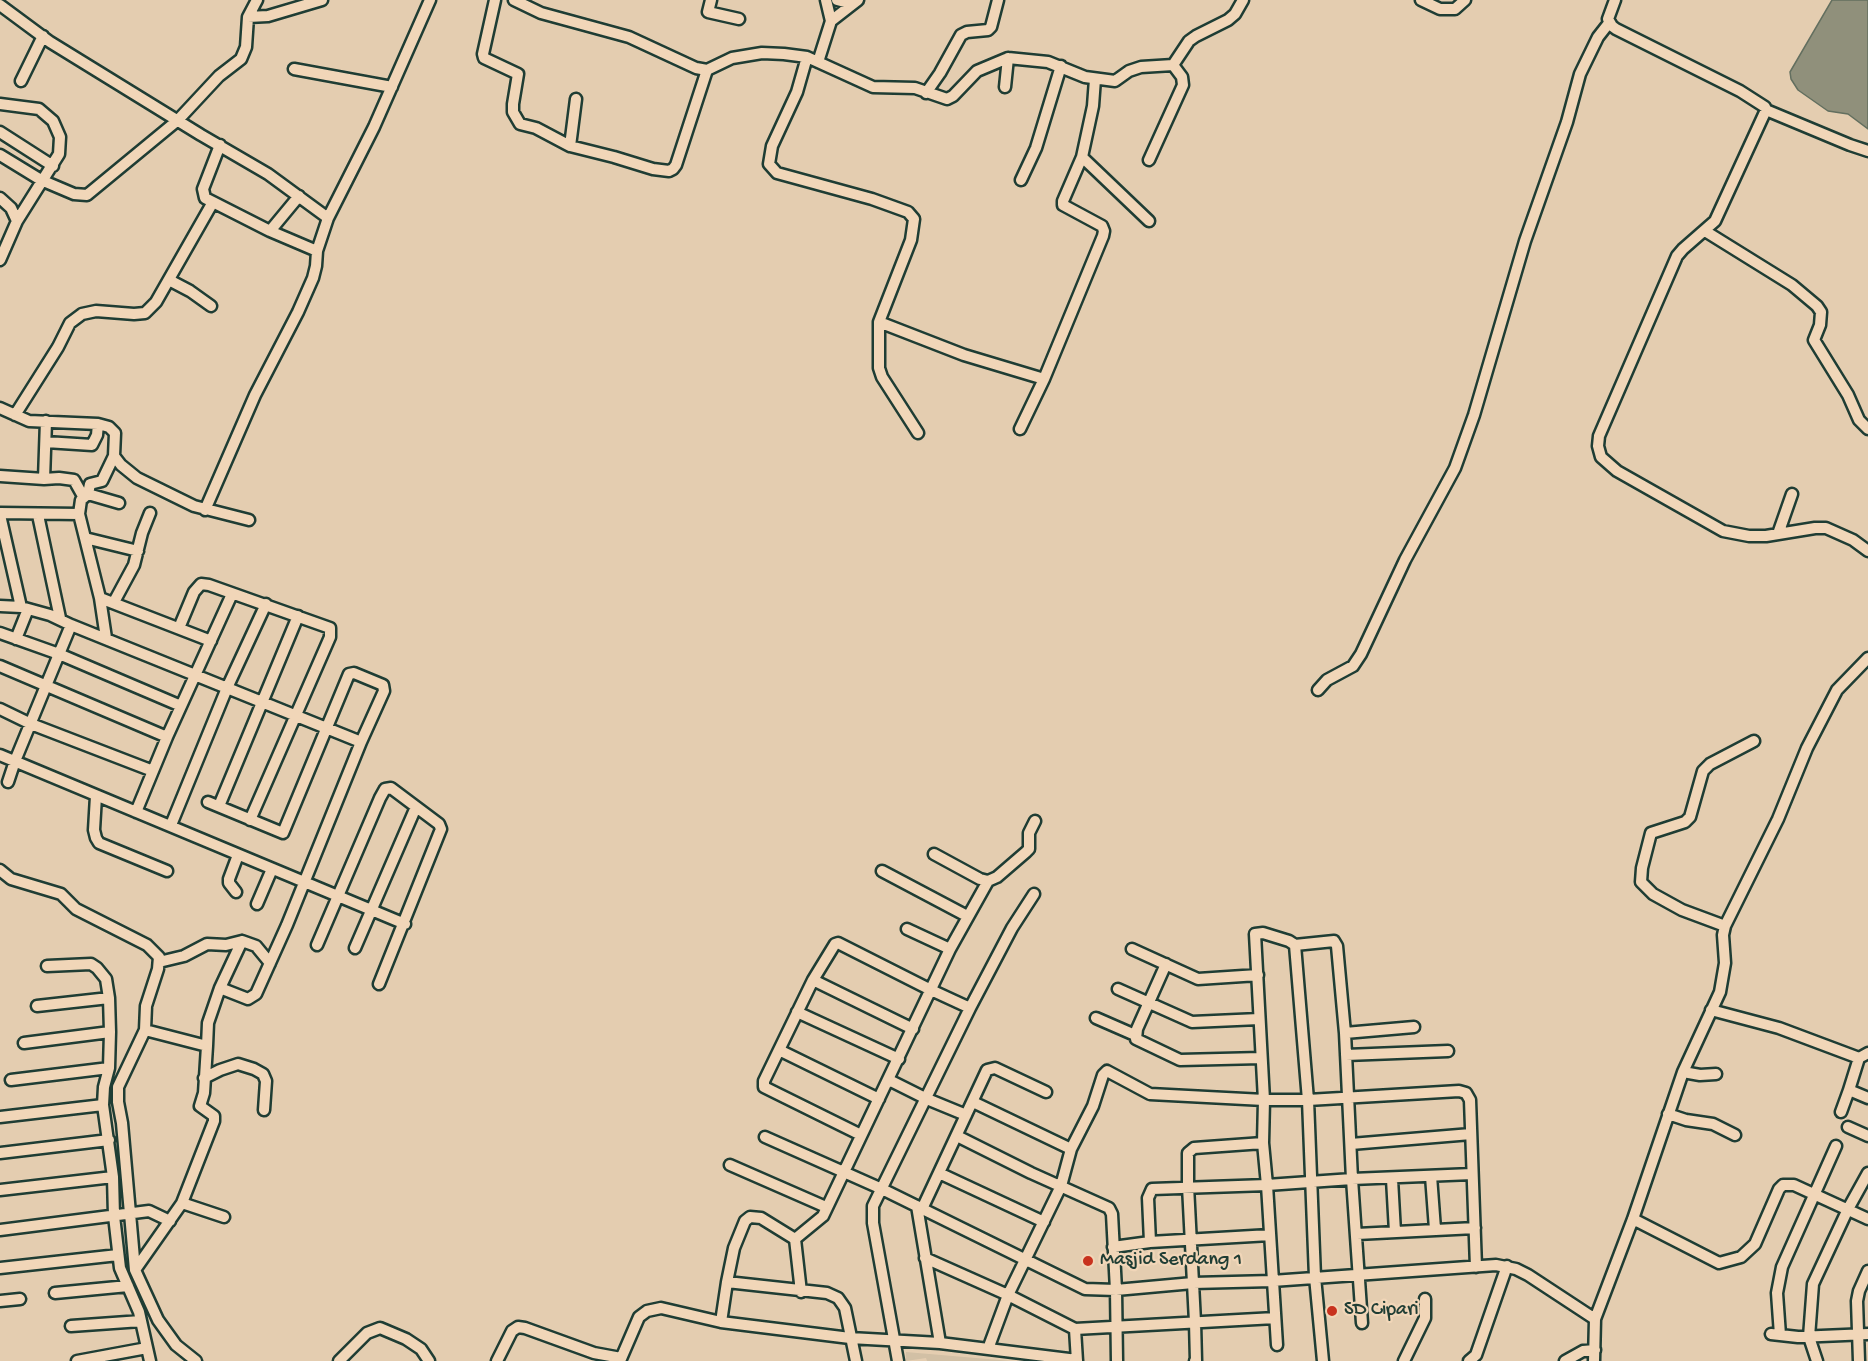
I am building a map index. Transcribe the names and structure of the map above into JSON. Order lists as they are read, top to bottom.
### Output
{
  "places": ["Masjid Serdang 1", "SD Cipari"]
}
